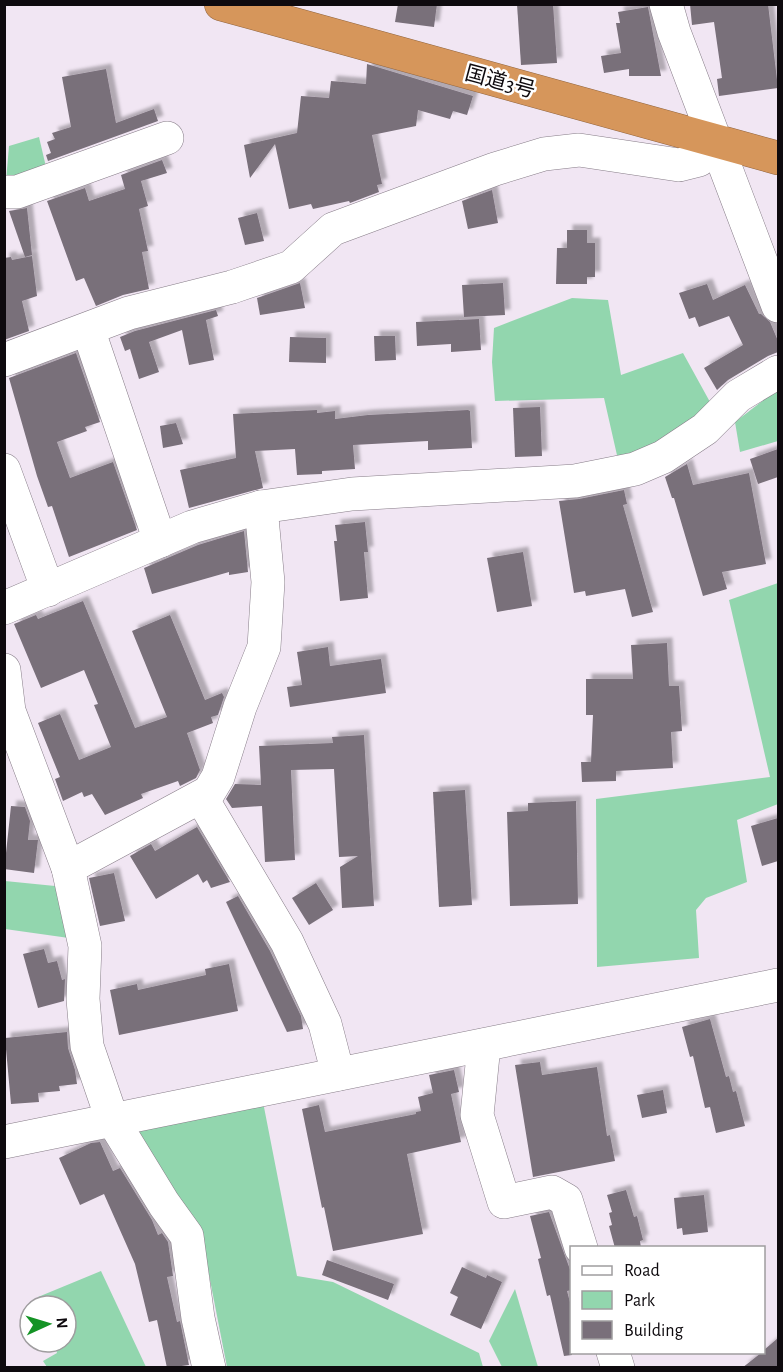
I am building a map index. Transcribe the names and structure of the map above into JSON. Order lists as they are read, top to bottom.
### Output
{
  "streets": {
    "highway": ["国道3号"]
  },
  "legend": ["Road", "Park", "Building"],
  "north": "right"
}
